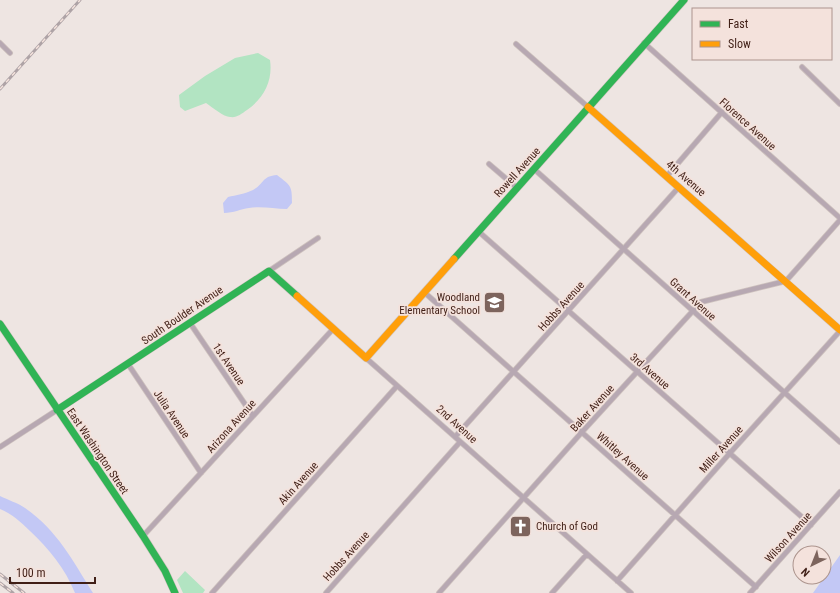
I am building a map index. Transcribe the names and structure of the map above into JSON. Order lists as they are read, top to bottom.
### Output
{
  "streets": {
    "street": [
      "Florence Avenue",
      "Rowell Avenue",
      "4th Avenue",
      "Grant Avenue",
      "Hobbs Avenue",
      "South Boulder Avenue",
      "1st Avenue",
      "3rd Avenue",
      "Baker Avenue",
      "Julia Avenue",
      "2nd Avenue",
      "Arizona Avenue",
      "Miller Avenue",
      "East Washington Street",
      "Whitley Avenue",
      "Akin Avenue",
      "Wilson Avenue"
    ]
  },
  "crossings": [
    ["Florence Avenue", "Rowell Avenue"],
    ["Rowell Avenue", "4th Avenue"],
    ["Rowell Avenue", "Grant Avenue"],
    ["Rowell Avenue", "3rd Avenue"],
    ["Rowell Avenue", "2nd Avenue"],
    ["Rowell Avenue", "Whitley Avenue"],
    ["4th Avenue", "Hobbs Avenue"],
    ["4th Avenue", "Baker Avenue"],
    ["4th Avenue", "Miller Avenue"],
    ["Grant Avenue", "Hobbs Avenue"],
    ["Grant Avenue", "Baker Avenue"],
    ["Grant Avenue", "Miller Avenue"],
    ["Hobbs Avenue", "3rd Avenue"],
    ["Hobbs Avenue", "2nd Avenue"],
    ["Hobbs Avenue", "Whitley Avenue"],
    ["South Boulder Avenue", "1st Avenue"],
    ["South Boulder Avenue", "Julia Avenue"],
    ["South Boulder Avenue", "2nd Avenue"],
    ["South Boulder Avenue", "East Washington Street"],
    ["1st Avenue", "Arizona Avenue"],
    ["3rd Avenue", "Baker Avenue"],
    ["3rd Avenue", "Miller Avenue"],
    ["3rd Avenue", "Wilson Avenue"],
    ["Baker Avenue", "2nd Avenue"],
    ["Baker Avenue", "Whitley Avenue"],
    ["Julia Avenue", "Arizona Avenue"],
    ["2nd Avenue", "Arizona Avenue"],
    ["2nd Avenue", "Miller Avenue"],
    ["2nd Avenue", "Akin Avenue"],
    ["Arizona Avenue", "East Washington Street"],
    ["Miller Avenue", "Whitley Avenue"],
    ["Whitley Avenue", "Wilson Avenue"]
  ],
  "places": {
    "school or university": ["Woodland Elementary School"],
    "church": ["Church of God"]
  },
  "legend": ["Fast", "Slow"],
  "scale_bar": "100 m",
  "north": "bottom left"
}
